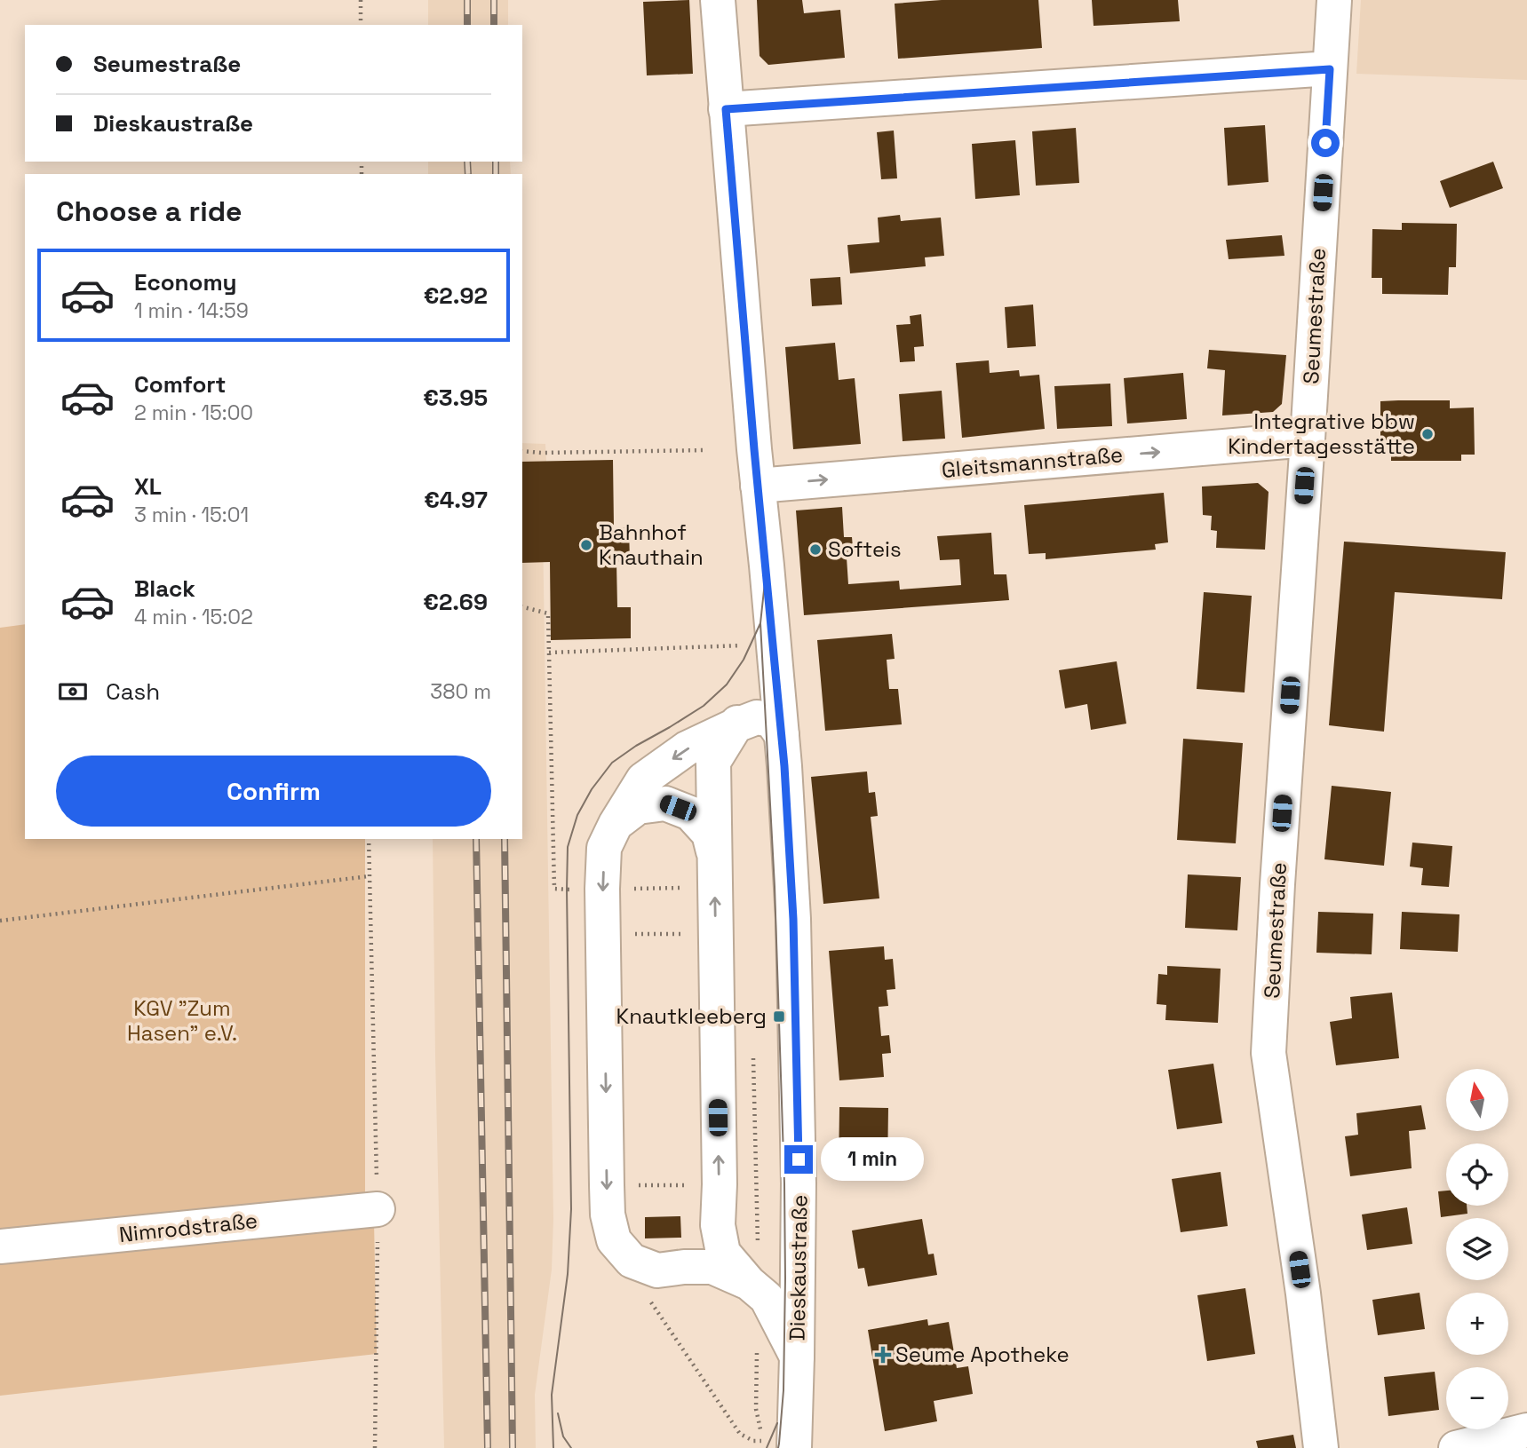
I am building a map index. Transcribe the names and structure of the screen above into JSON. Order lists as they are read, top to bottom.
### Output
{
  "streets": {
    "street": [
      "Seumestraße",
      "Gleitsmannstraße",
      "Nimrodstraße",
      "Dieskaustraße"
    ]
  },
  "crossings": [
    ["Seumestraße", "Gleitsmannstraße"],
    ["Gleitsmannstraße", "Dieskaustraße"]
  ],
  "one_way": ["Gleitsmannstraße"],
  "parks": ["KGV \"Zum Hasen\" e.V."],
  "places": {
    "other": ["Integrative bbw Kindertagesstätte", "Bahnhof Knauthain", "Softeis"],
    "transit": ["Knautkleeberg"],
    "health": ["Seume Apotheke"]
  },
  "north": "top",
  "page": {
    "banner": ["Seumestraße", "Dieskaustraße"],
    "heading": "Choose a ride",
    "list": [
      {
        "name": "Economy",
        "note": "1 min · 14:59",
        "value": "€2.92"
      },
      {
        "name": "Comfort",
        "note": "2 min · 15:00",
        "value": "€3.95"
      },
      {
        "name": "XL",
        "note": "3 min · 15:01",
        "value": "€4.97"
      },
      {
        "name": "Black",
        "note": "4 min · 15:02",
        "value": "€2.69"
      }
    ],
    "pay": ["Cash", "380 m"],
    "buttons": "Confirm",
    "map_buttons": ["+", "−"],
    "bubble": "1 min"
  }
}
